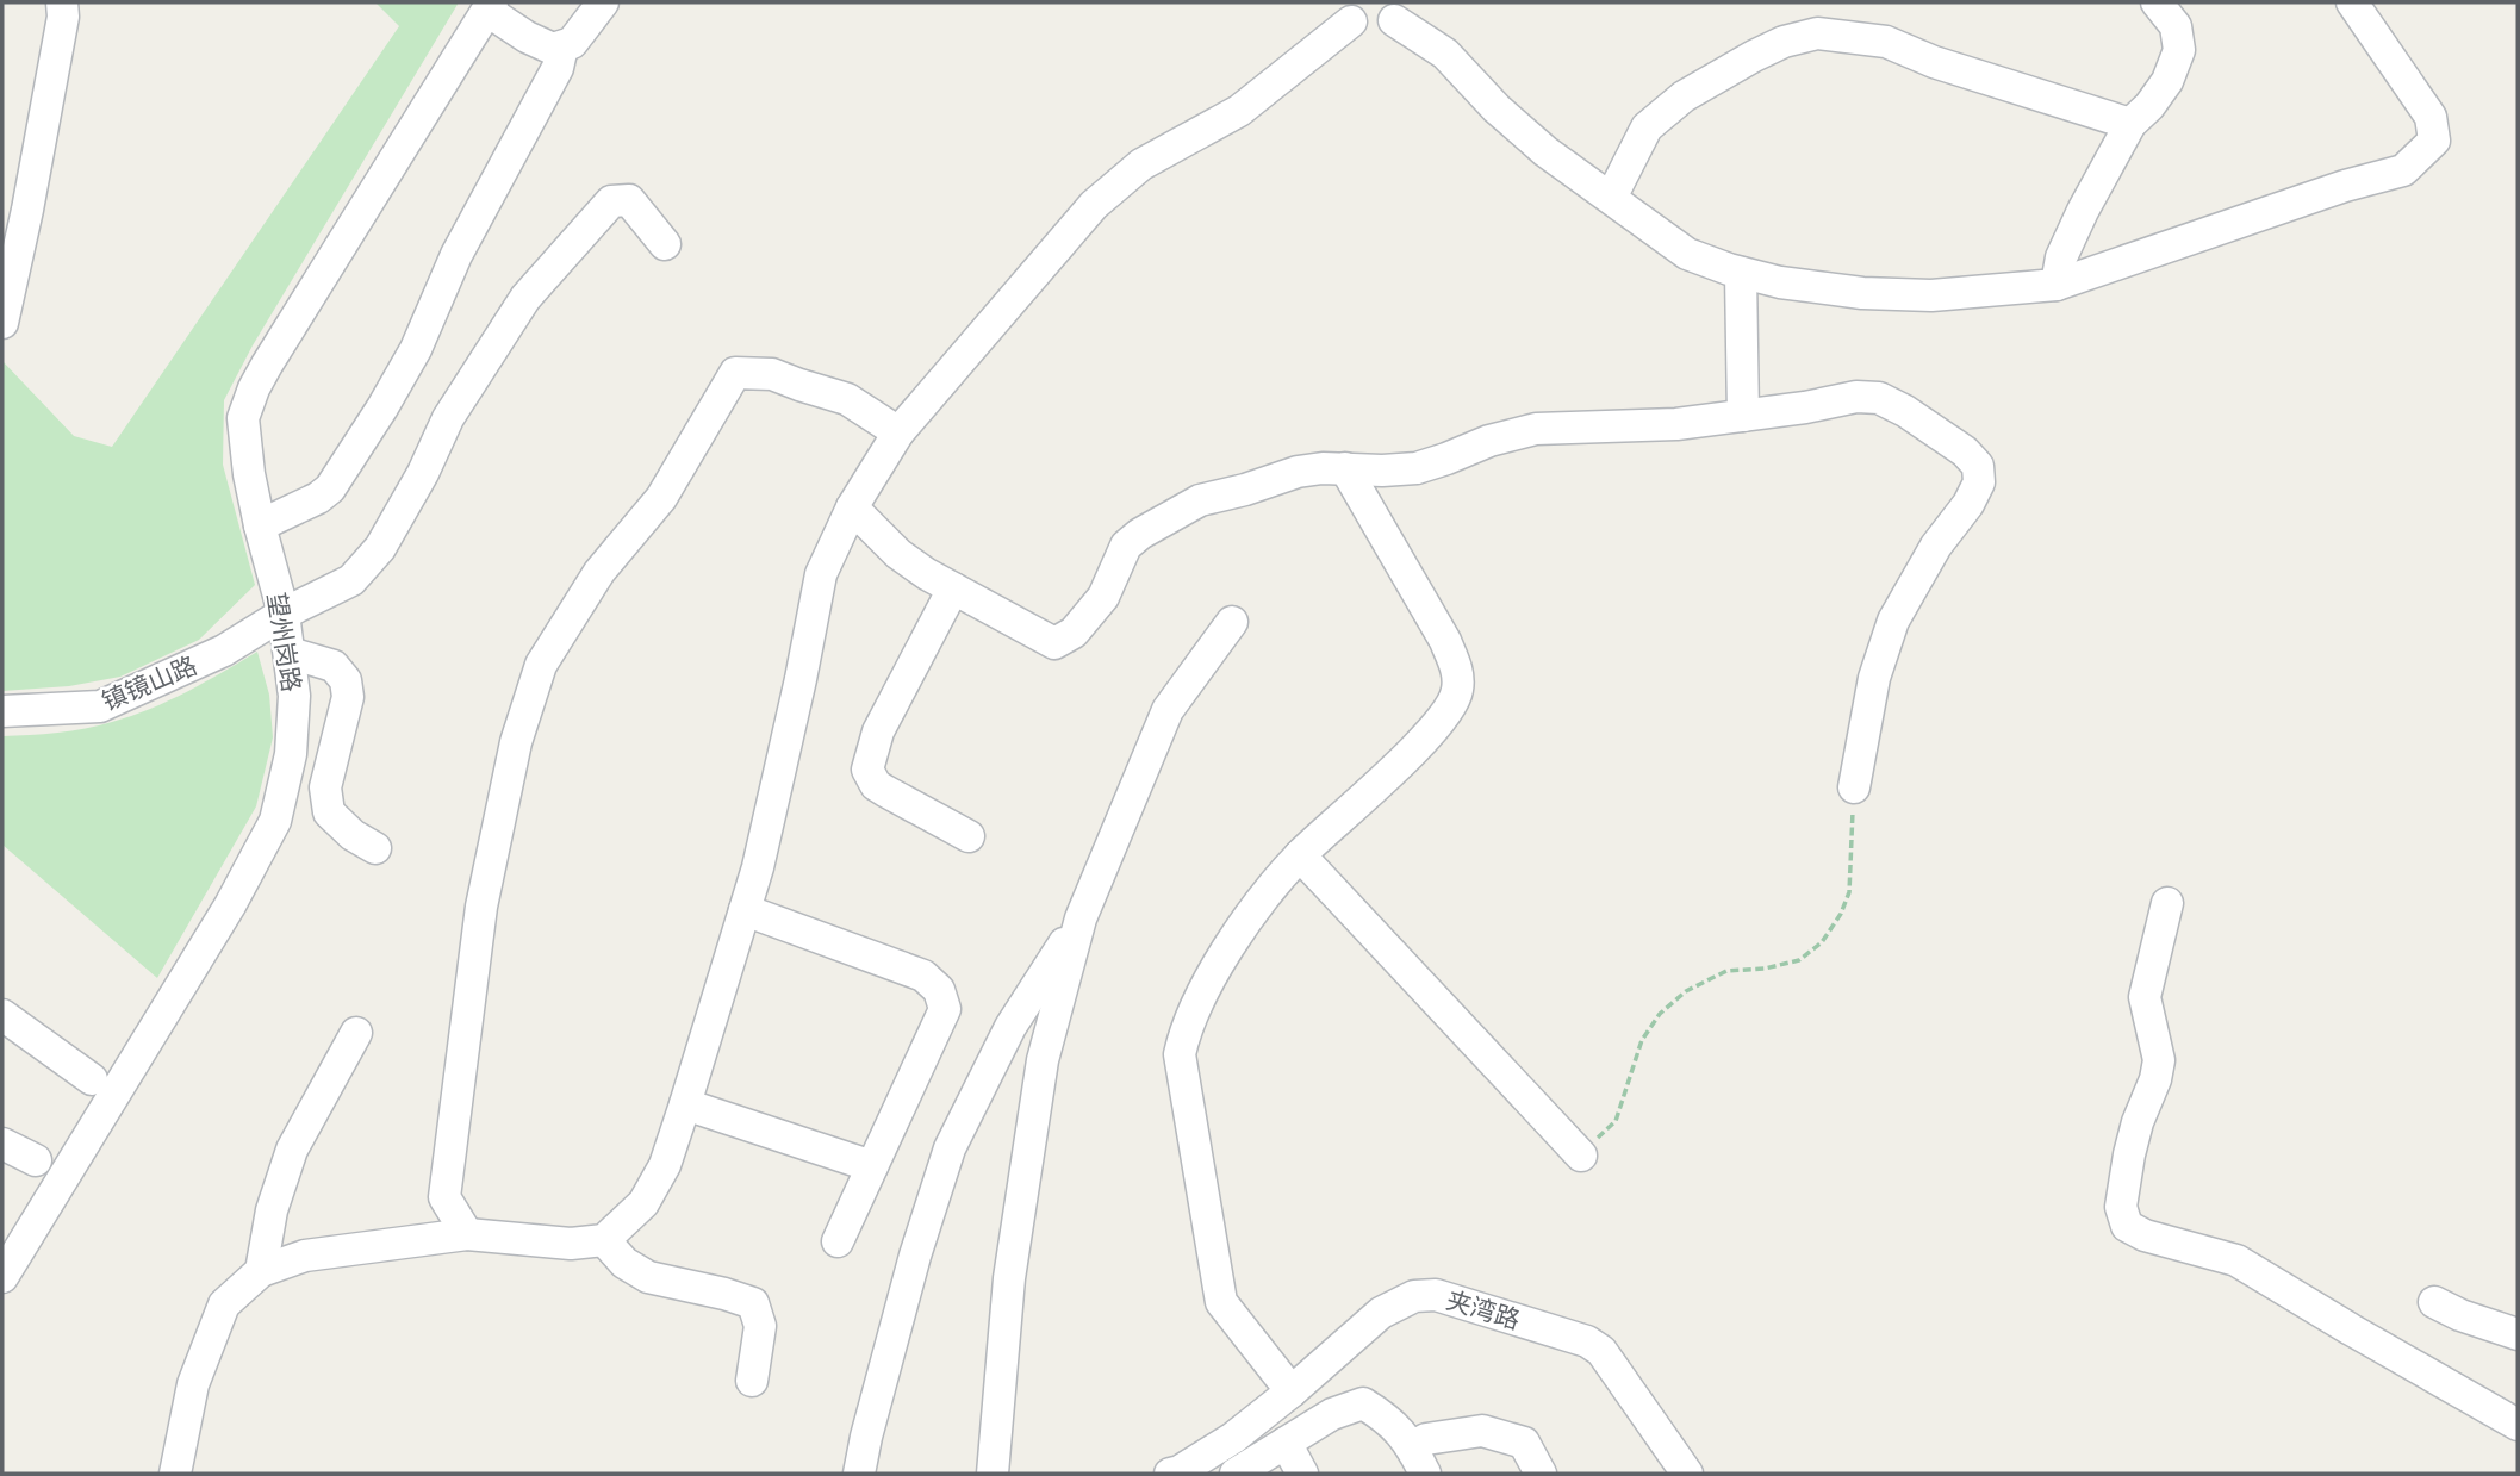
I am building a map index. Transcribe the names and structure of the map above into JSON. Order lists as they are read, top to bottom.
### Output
{
  "streets": {
    "street": ["望州岗路", "镇镜山路", "夹湾路"]
  },
  "crossings": [
    ["望州岗路", "镇镜山路"]
  ]
}
